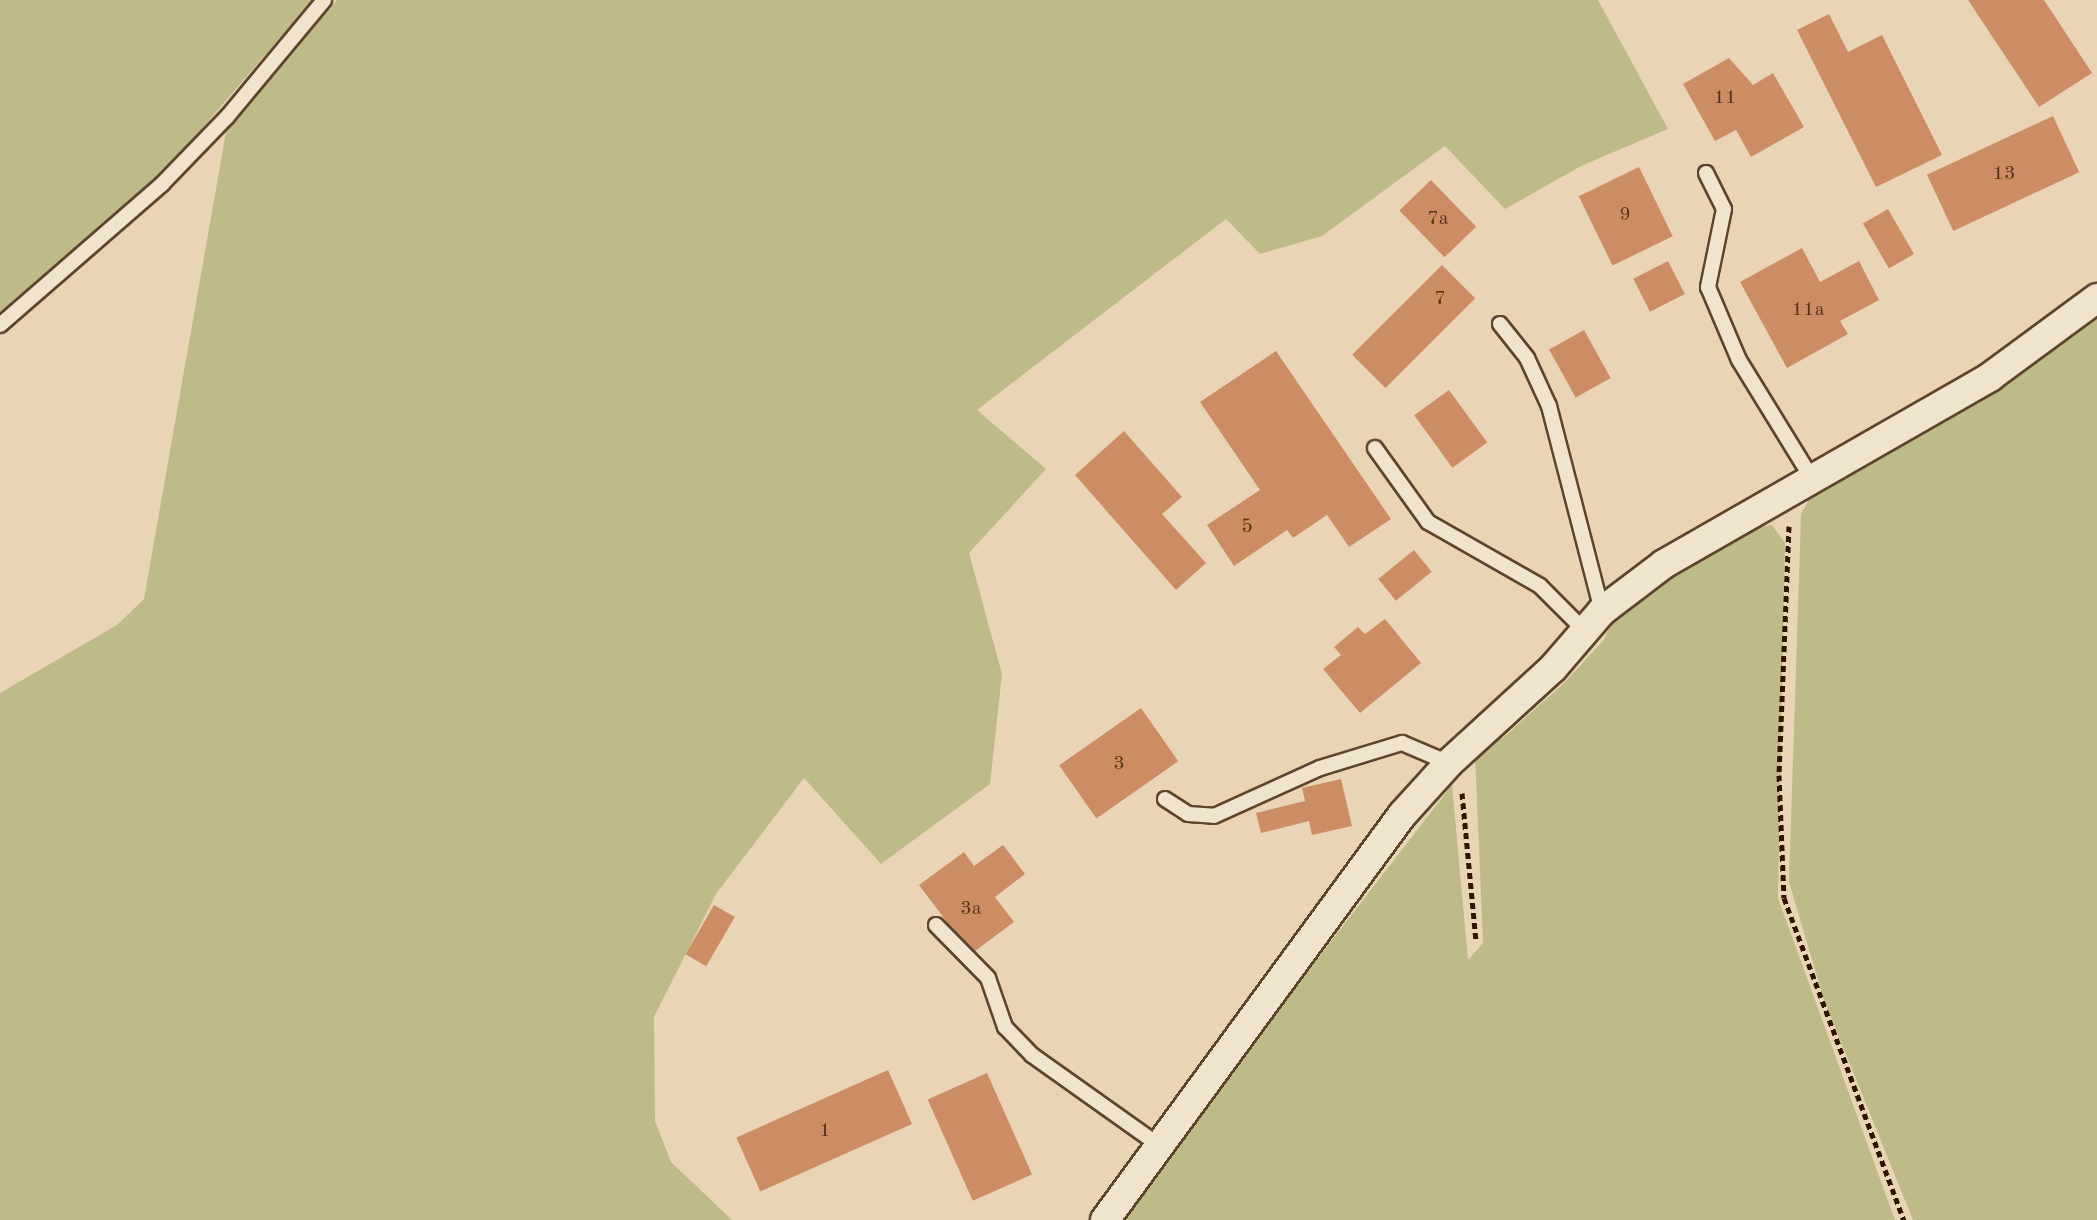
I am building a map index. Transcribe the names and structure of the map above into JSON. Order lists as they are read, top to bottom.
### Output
{
  "house_numbers": [
    "11",
    "13",
    "9",
    "7a",
    "7",
    "11a",
    "5",
    "3",
    "3a",
    "1"
  ]
}
